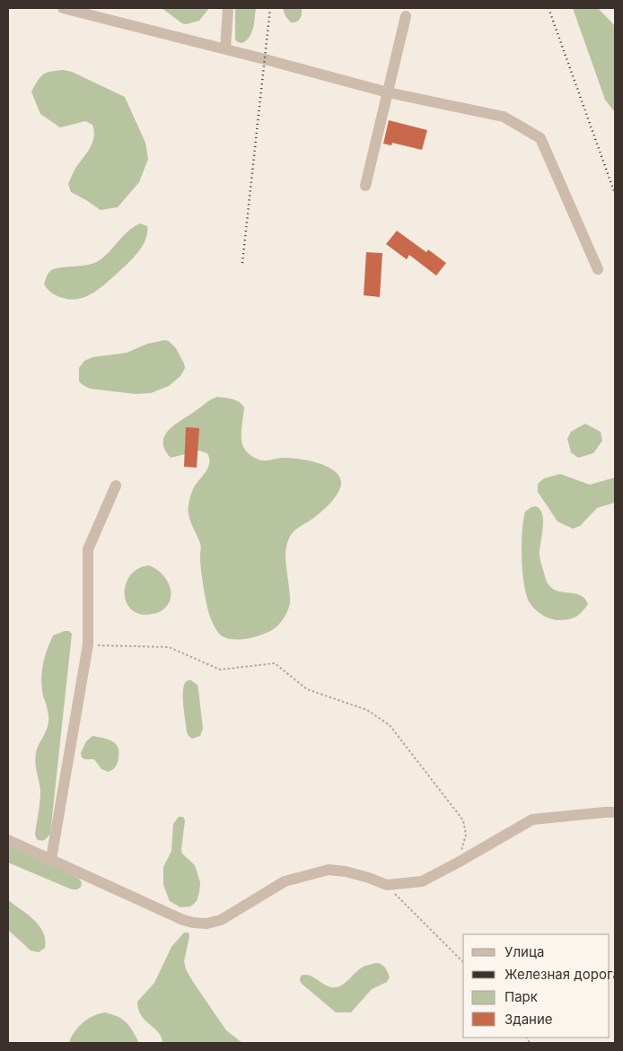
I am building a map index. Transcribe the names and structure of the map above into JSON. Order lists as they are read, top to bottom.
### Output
{
  "legend": [
    "Улица",
    "Железная дорога",
    "Парк",
    "Здание"
  ]
}
